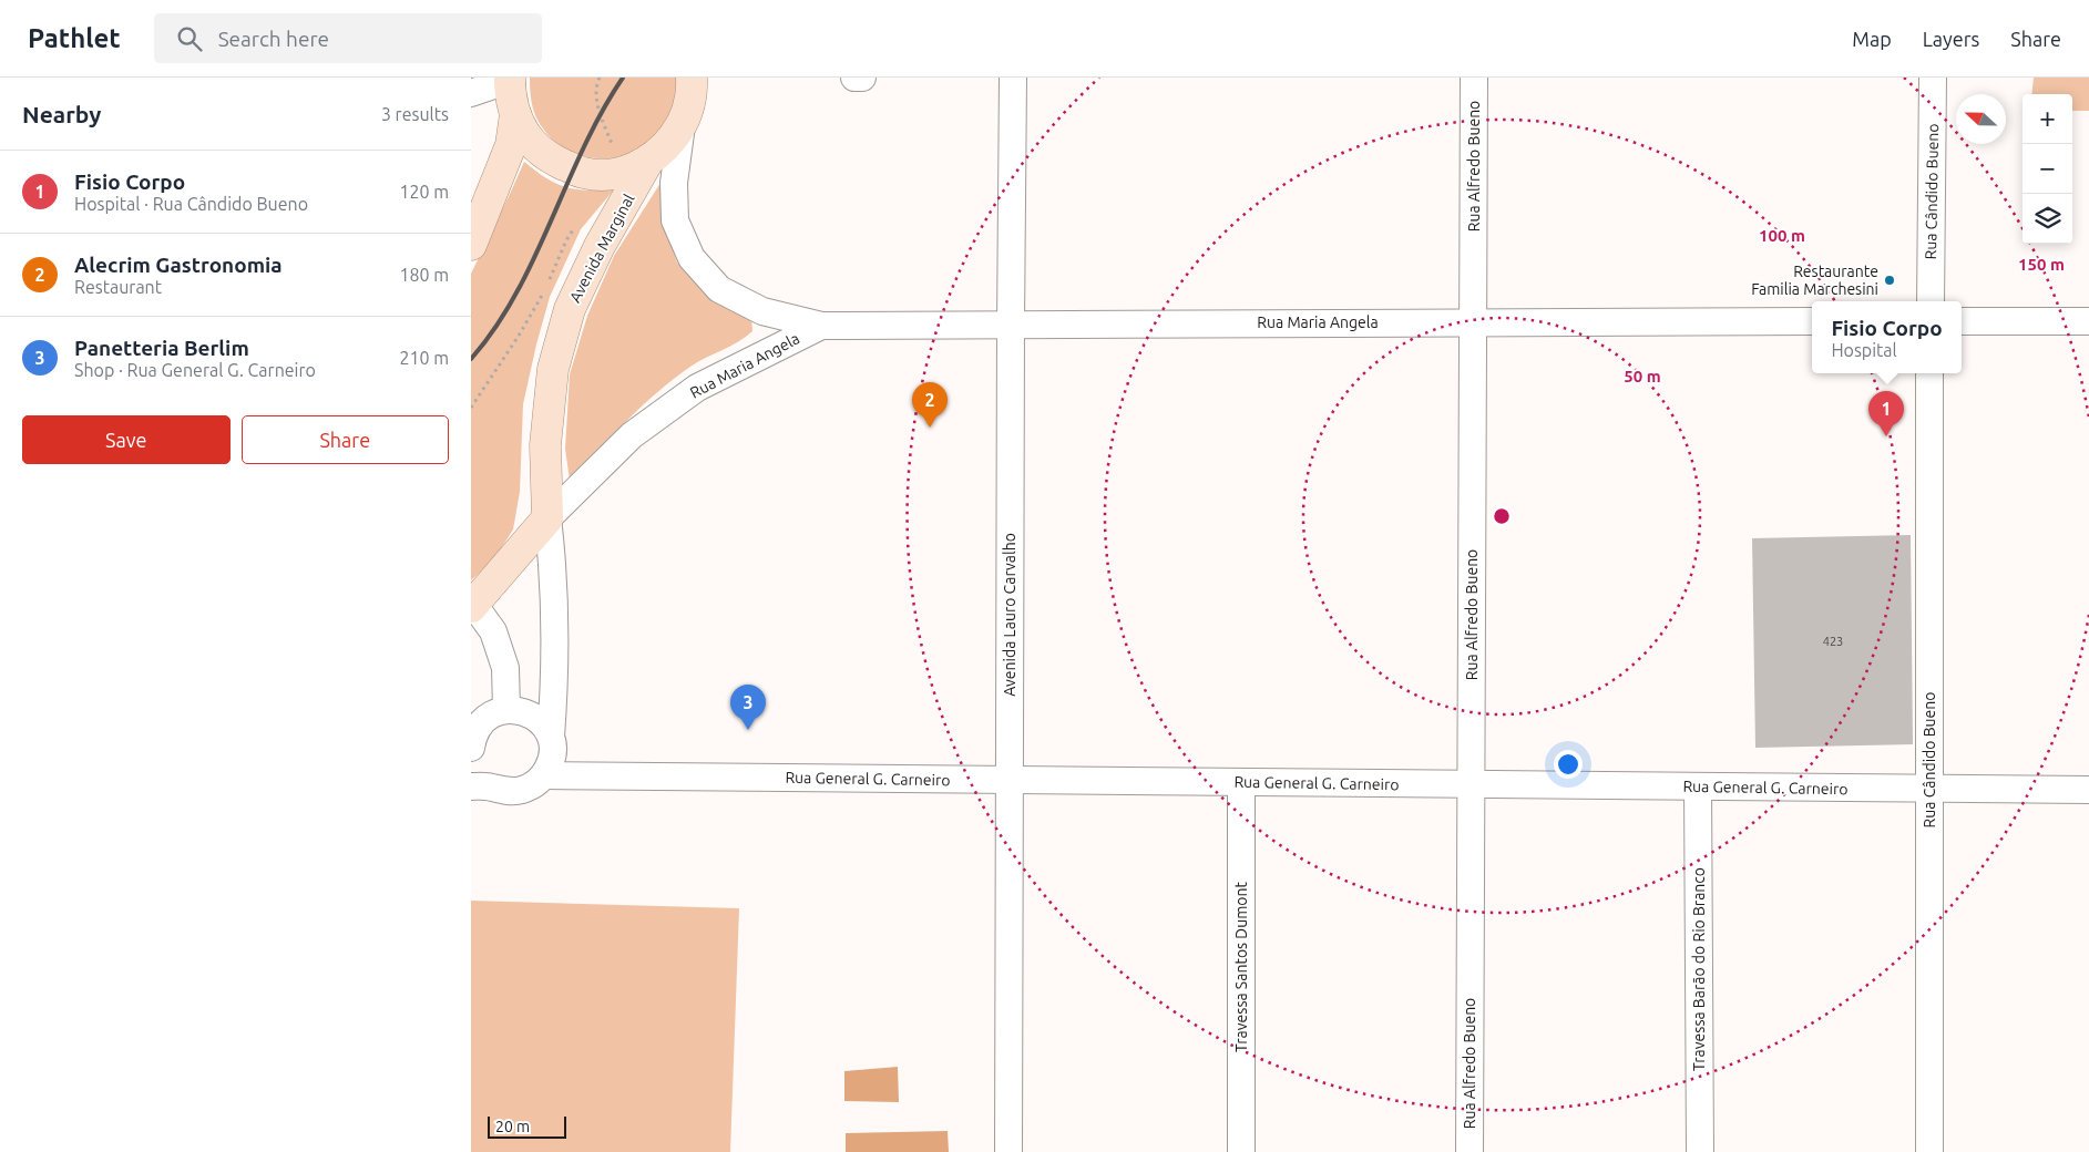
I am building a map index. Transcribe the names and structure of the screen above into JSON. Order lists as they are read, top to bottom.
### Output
{
  "streets": {
    "main road": ["Avenida Marginal"],
    "street": [
      "Rua Alfredo Bueno",
      "Rua Cândido Bueno",
      "Rua Maria Angela",
      "Avenida Lauro Carvalho",
      "Rua General G. Carneiro",
      "Travessa Santos Dumont",
      "Travessa Barão do Rio Branco"
    ]
  },
  "crossings": [
    ["Rua Alfredo Bueno", "Rua Maria Angela"],
    ["Rua Alfredo Bueno", "Rua General G. Carneiro"],
    ["Rua Cândido Bueno", "Rua General G. Carneiro"],
    ["Avenida Marginal", "Rua Maria Angela"],
    ["Rua Maria Angela", "Avenida Lauro Carvalho"],
    ["Avenida Lauro Carvalho", "Rua General G. Carneiro"],
    ["Rua General G. Carneiro", "Travessa Santos Dumont"],
    ["Rua General G. Carneiro", "Travessa Barão do Rio Branco"]
  ],
  "places": ["Restaurante Familia Marchesini"],
  "house_numbers": ["423"],
  "scale_bar": "20 m",
  "north": "left",
  "page": {
    "header": "Pathlet",
    "search": "Search here",
    "nav": ["Map", "Layers", "Share"],
    "heading": ["Nearby", "3 results"],
    "map_buttons": ["+", "−"],
    "list": [
      {
        "mark": "1",
        "name": "Fisio Corpo",
        "note": "Hospital · Rua Cândido Bueno",
        "value": "120 m"
      },
      {
        "mark": "2",
        "name": "Alecrim Gastronomia",
        "note": "Restaurant",
        "value": "180 m"
      },
      {
        "mark": "3",
        "name": "Panetteria Berlim",
        "note": "Shop · Rua General G. Carneiro",
        "value": "210 m"
      }
    ],
    "popup": ["Fisio Corpo", "Hospital"],
    "pins": ["2", "1", "3"],
    "buttons": ["Save", "Share"],
    "scale": "20 m"
  },
  "rings": ["100 m", "150 m", "50 m"]
}
